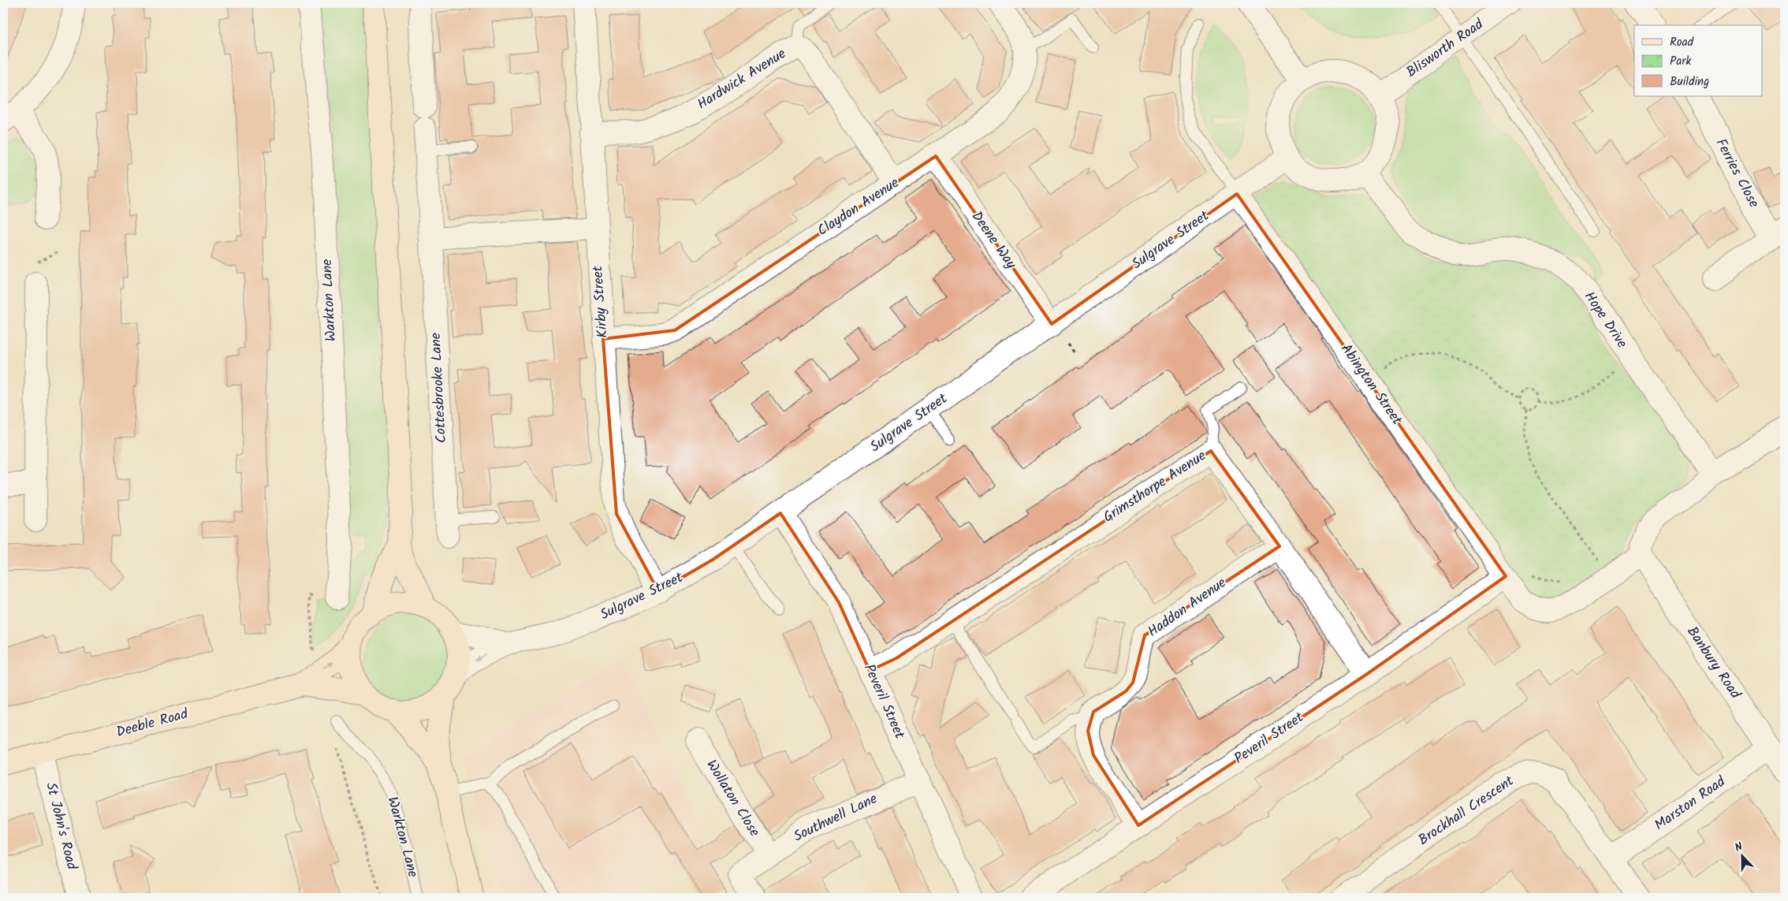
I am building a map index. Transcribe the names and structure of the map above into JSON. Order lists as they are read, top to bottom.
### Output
{
  "streets": {
    "street": [
      "Blisworth Road",
      "Hardwick Avenue",
      "Ferries Close",
      "Claydon Avenue",
      "Deene Way",
      "Sulgrave Street",
      "Warkton Lane",
      "Kirby Street",
      "Hope Drive",
      "Abington Street",
      "Cottesbrooke Lane",
      "Grimsthorpe Avenue",
      "Haddon Avenue",
      "Banbury Road",
      "Peveril Street",
      "Deeble Road",
      "Wollaton Close",
      "Marston Road",
      "Brockhall Crescent",
      "Southwell Lane",
      "St John's Road"
    ]
  },
  "crossings": [
    ["Blisworth Road", "Sulgrave Street"],
    ["Blisworth Road", "Hope Drive"],
    ["Hardwick Avenue", "Claydon Avenue"],
    ["Hardwick Avenue", "Kirby Street"],
    ["Claydon Avenue", "Deene Way"],
    ["Claydon Avenue", "Kirby Street"],
    ["Deene Way", "Sulgrave Street"],
    ["Sulgrave Street", "Kirby Street"],
    ["Sulgrave Street", "Hope Drive"],
    ["Sulgrave Street", "Abington Street"],
    ["Sulgrave Street", "Peveril Street"],
    ["Sulgrave Street", "Deeble Road"],
    ["Abington Street", "Banbury Road"],
    ["Abington Street", "Peveril Street"],
    ["Grimsthorpe Avenue", "Haddon Avenue"],
    ["Grimsthorpe Avenue", "Peveril Street"],
    ["Banbury Road", "Marston Road"],
    ["Peveril Street", "Southwell Lane"],
    ["Deeble Road", "St John's Road"],
    ["Wollaton Close", "Southwell Lane"],
    ["Marston Road", "Brockhall Crescent"]
  ],
  "legend": ["Road", "Park", "Building"],
  "north": "top"
}
